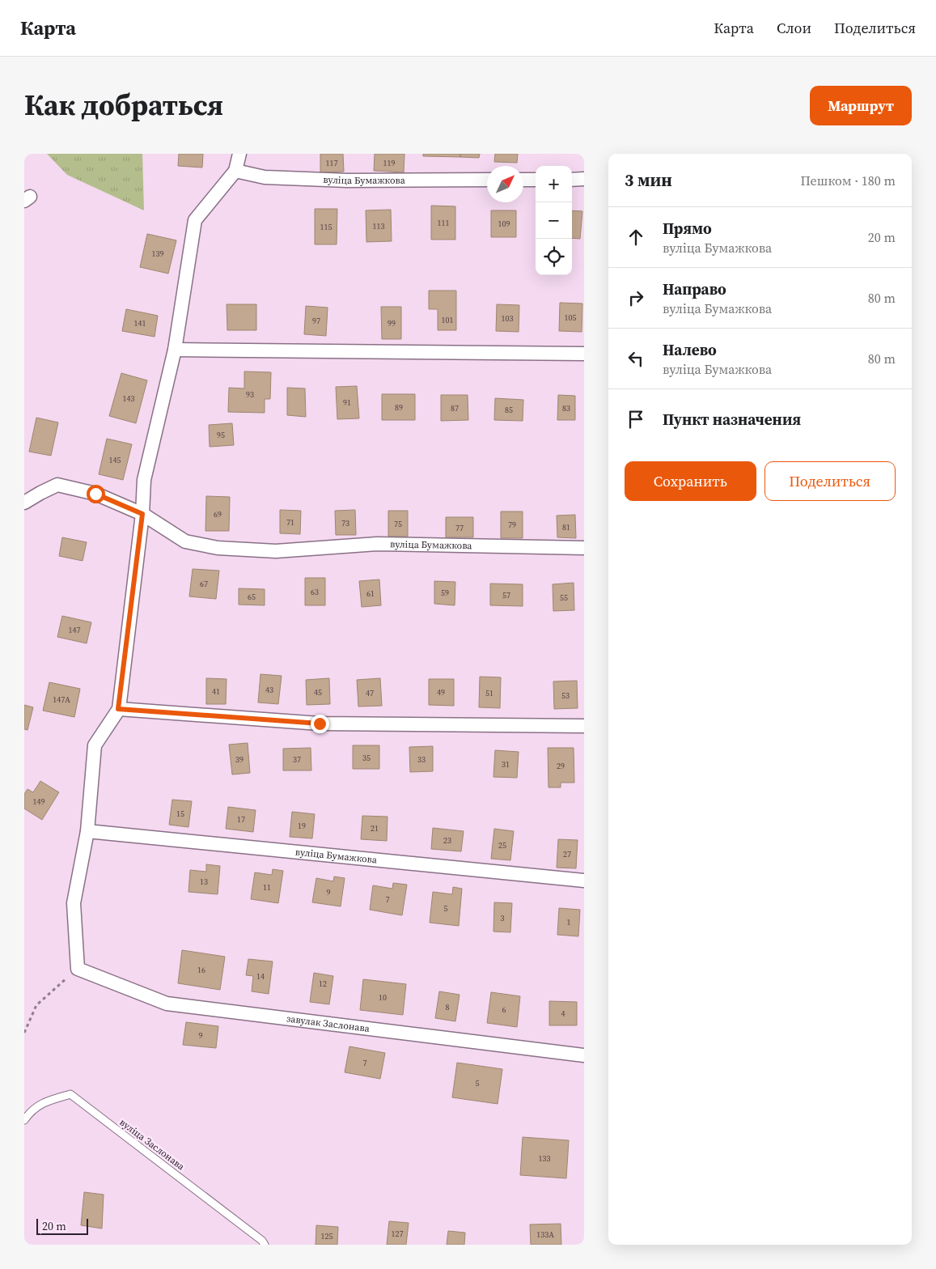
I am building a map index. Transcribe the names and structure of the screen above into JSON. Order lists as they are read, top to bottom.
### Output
{
  "streets": {
    "street": ["вуліца Бумажкова", "завулак Заслонава"],
    "lane": ["вуліца Заслонава"]
  },
  "house_numbers": [
    "117",
    "119",
    "111",
    "109",
    "113",
    "115",
    "139",
    "105",
    "103",
    "101",
    "97",
    "141",
    "99",
    "93",
    "143",
    "91",
    "89",
    "87",
    "83",
    "85",
    "95",
    "145",
    "69",
    "71",
    "73",
    "75",
    "79",
    "81",
    "77",
    "67",
    "63",
    "59",
    "61",
    "57",
    "65",
    "55",
    "147",
    "43",
    "41",
    "45",
    "49",
    "47",
    "51",
    "53",
    "147А",
    "35",
    "39",
    "37",
    "33",
    "31",
    "29",
    "149",
    "15",
    "17",
    "19",
    "21",
    "23",
    "25",
    "27",
    "13",
    "11",
    "9",
    "7",
    "5",
    "3",
    "1",
    "16",
    "14",
    "12",
    "10",
    "8",
    "6",
    "4",
    "9",
    "7",
    "5",
    "133",
    "127",
    "133А",
    "125"
  ],
  "scale_bar": "20 m",
  "north": "top right",
  "page": {
    "header": "Карта",
    "nav": ["Карта", "Слои", "Поделиться"],
    "title": "Как добраться",
    "buttons": [
      "Маршрут",
      ["Сохранить", "Поделиться"]
    ],
    "heading": ["3 мин", "Пешком · 180 m"],
    "map_buttons": ["+", "−"],
    "list": [
      ["Прямо", "вуліца Бумажкова", "20 m"],
      ["Направо", "вуліца Бумажкова", "80 m"],
      ["Налево", "вуліца Бумажкова", "80 m"],
      "Пункт назначения"
    ],
    "scale": "20 m"
  }
}
